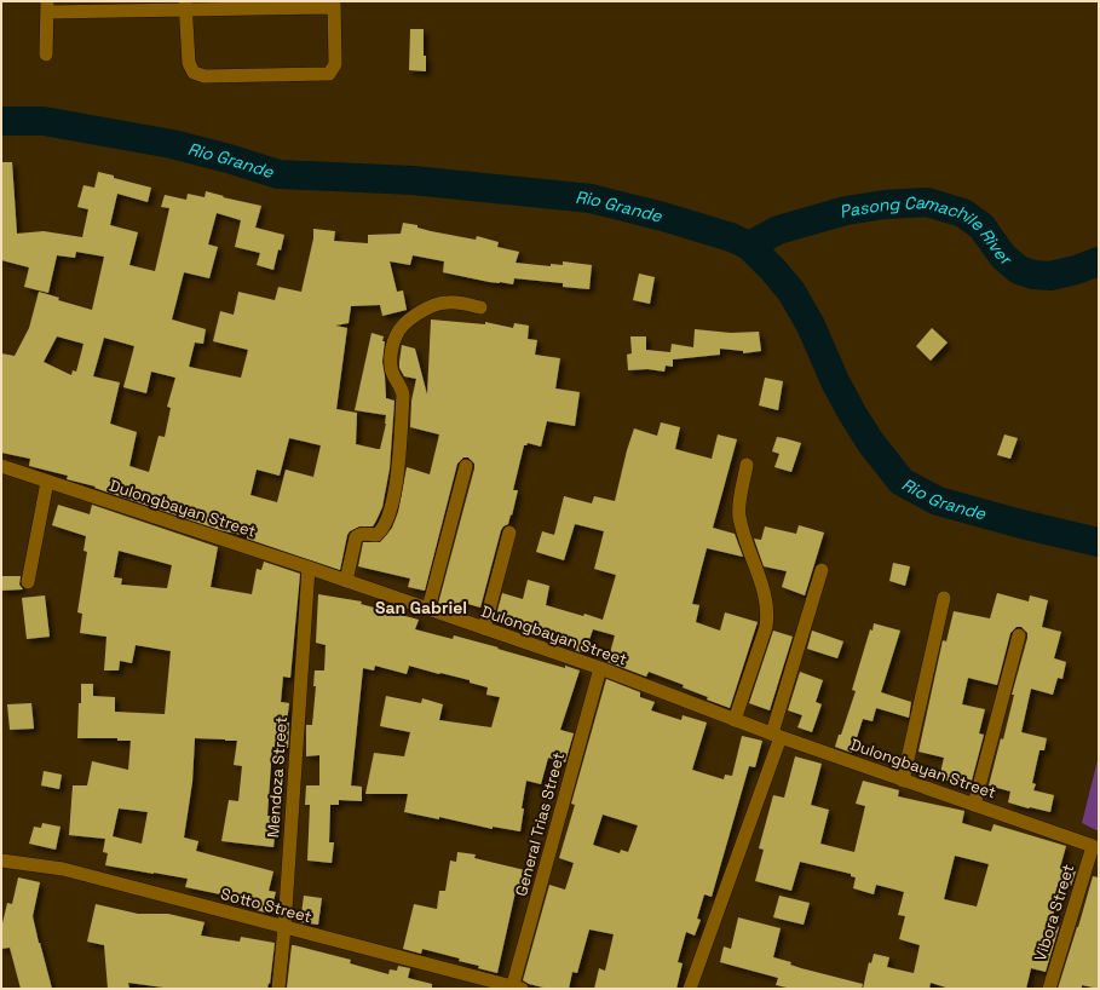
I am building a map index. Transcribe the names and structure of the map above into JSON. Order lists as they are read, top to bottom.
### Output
{
  "streets": {
    "street": [
      "Dulongbayan Street",
      "Mendoza Street",
      "General Trias Street",
      "Sotto Street",
      "Vibora Street"
    ]
  },
  "crossings": [
    ["Dulongbayan Street", "Mendoza Street"],
    ["Dulongbayan Street", "General Trias Street"],
    ["Dulongbayan Street", "Vibora Street"],
    ["Mendoza Street", "Sotto Street"],
    ["General Trias Street", "Sotto Street"]
  ],
  "districts": ["San Gabriel"],
  "water": ["Rio Grande", "Pasong Camachile River"]
}
